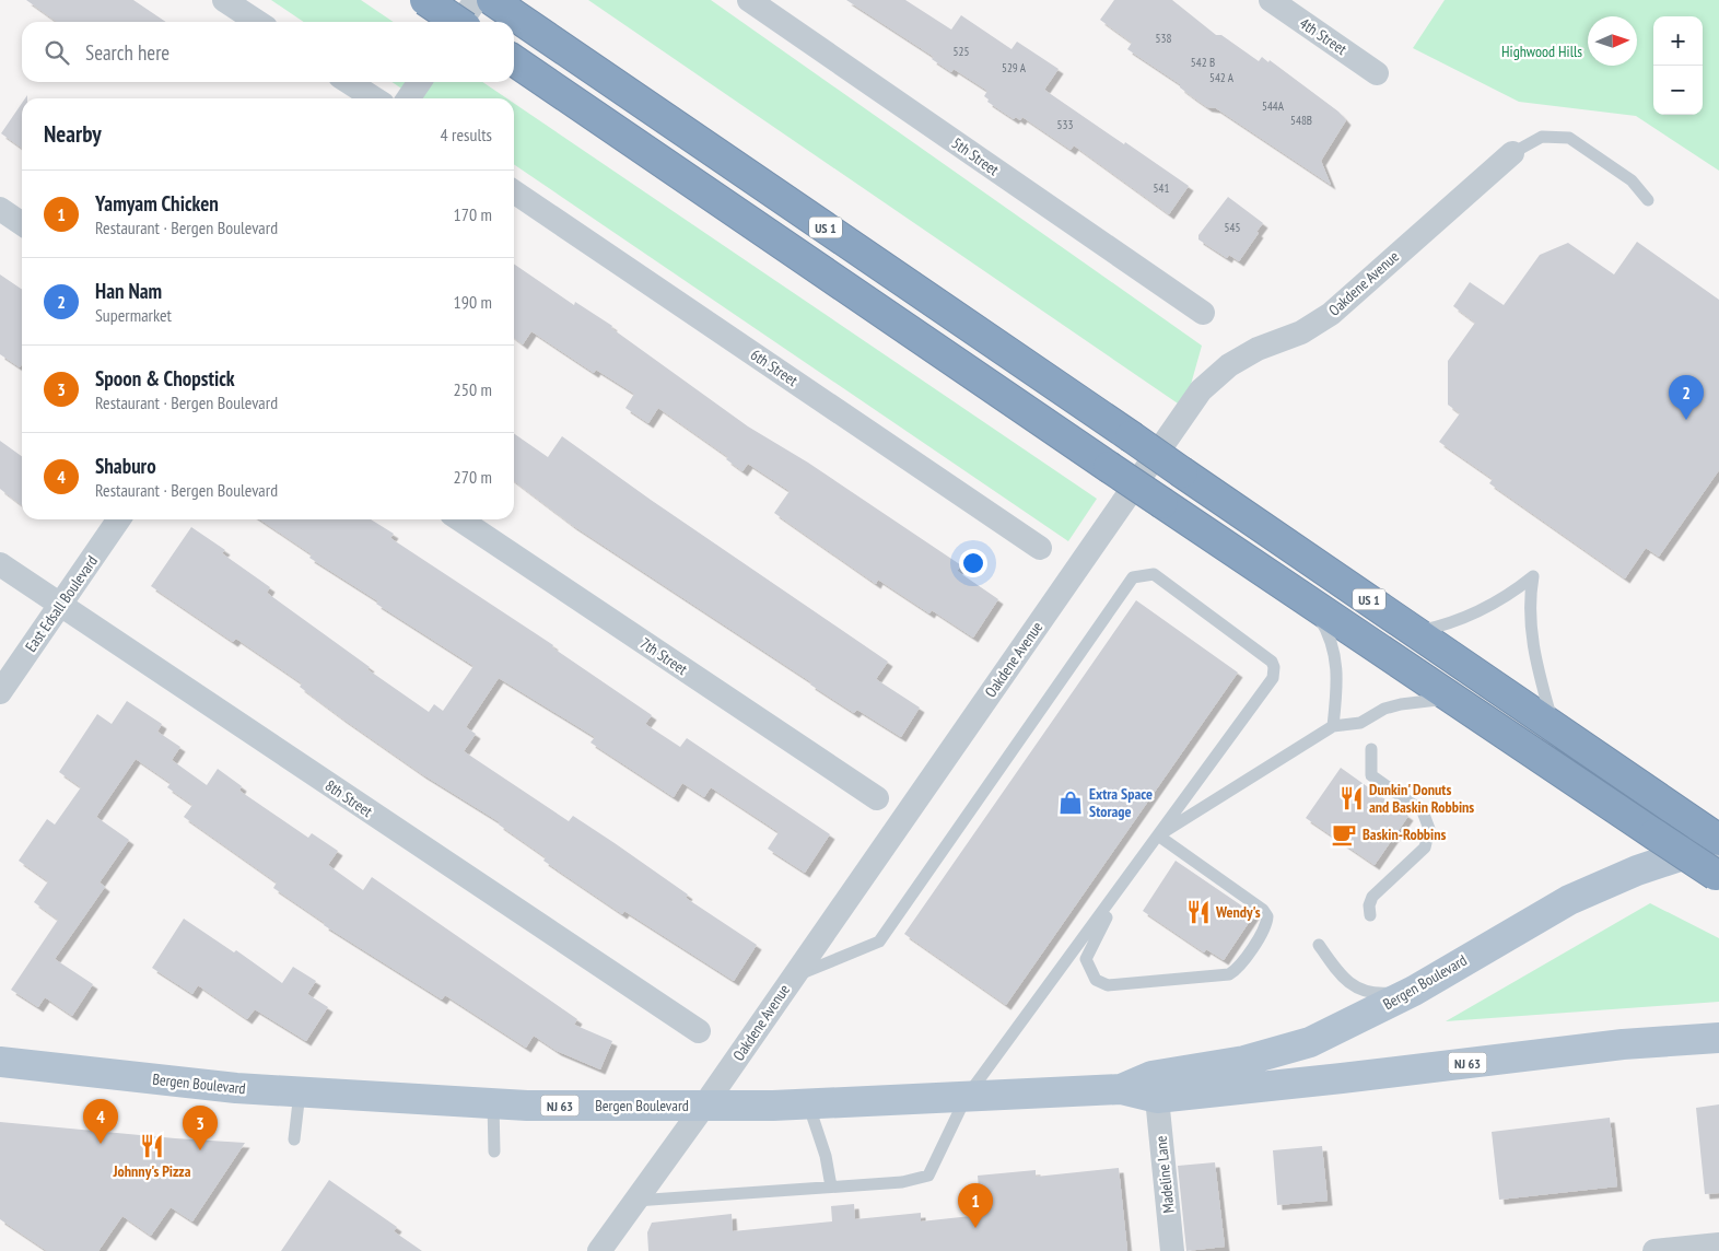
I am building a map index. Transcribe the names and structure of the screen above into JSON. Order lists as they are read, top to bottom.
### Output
{
  "streets": {
    "highway": ["US 1"],
    "main road": ["Bergen Boulevard", "NJ 63"],
    "street": [
      "4th Street",
      "5th Street",
      "Oakdene Avenue",
      "6th Street",
      "East Edsall Boulevard",
      "7th Street",
      "8th Street",
      "Madeline Lane"
    ]
  },
  "crossings": [
    ["US 1", "Bergen Boulevard"],
    ["Oakdene Avenue", "Bergen Boulevard"],
    ["East Edsall Boulevard", "8th Street"],
    ["Bergen Boulevard", "Madeline Lane"]
  ],
  "parks": ["Highwood Hills"],
  "places": {
    "restaurant": ["Dunkin' Donuts and Baskin Robbins", "Wendy's", "Johnny's Pizza"],
    "shop": ["Extra Space Storage"],
    "cafe": ["Baskin-Robbins"]
  },
  "house_numbers": [
    "538",
    "525",
    "542 B",
    "529 A",
    "542 A",
    "544A",
    "548B",
    "533",
    "541",
    "545"
  ],
  "north": "right",
  "page": {
    "map_buttons": ["+", "−"],
    "search": "Search here",
    "heading": ["Nearby", "4 results"],
    "list": [
      {
        "mark": "1",
        "name": "Yamyam Chicken",
        "note": "Restaurant · Bergen Boulevard",
        "value": "170 m"
      },
      {
        "mark": "2",
        "name": "Han Nam",
        "note": "Supermarket",
        "value": "190 m"
      },
      {
        "mark": "3",
        "name": "Spoon & Chopstick",
        "note": "Restaurant · Bergen Boulevard",
        "value": "250 m"
      },
      {
        "mark": "4",
        "name": "Shaburo",
        "note": "Restaurant · Bergen Boulevard",
        "value": "270 m"
      }
    ],
    "pins": [
      "2",
      "4",
      "3",
      "1"
    ]
  }
}
